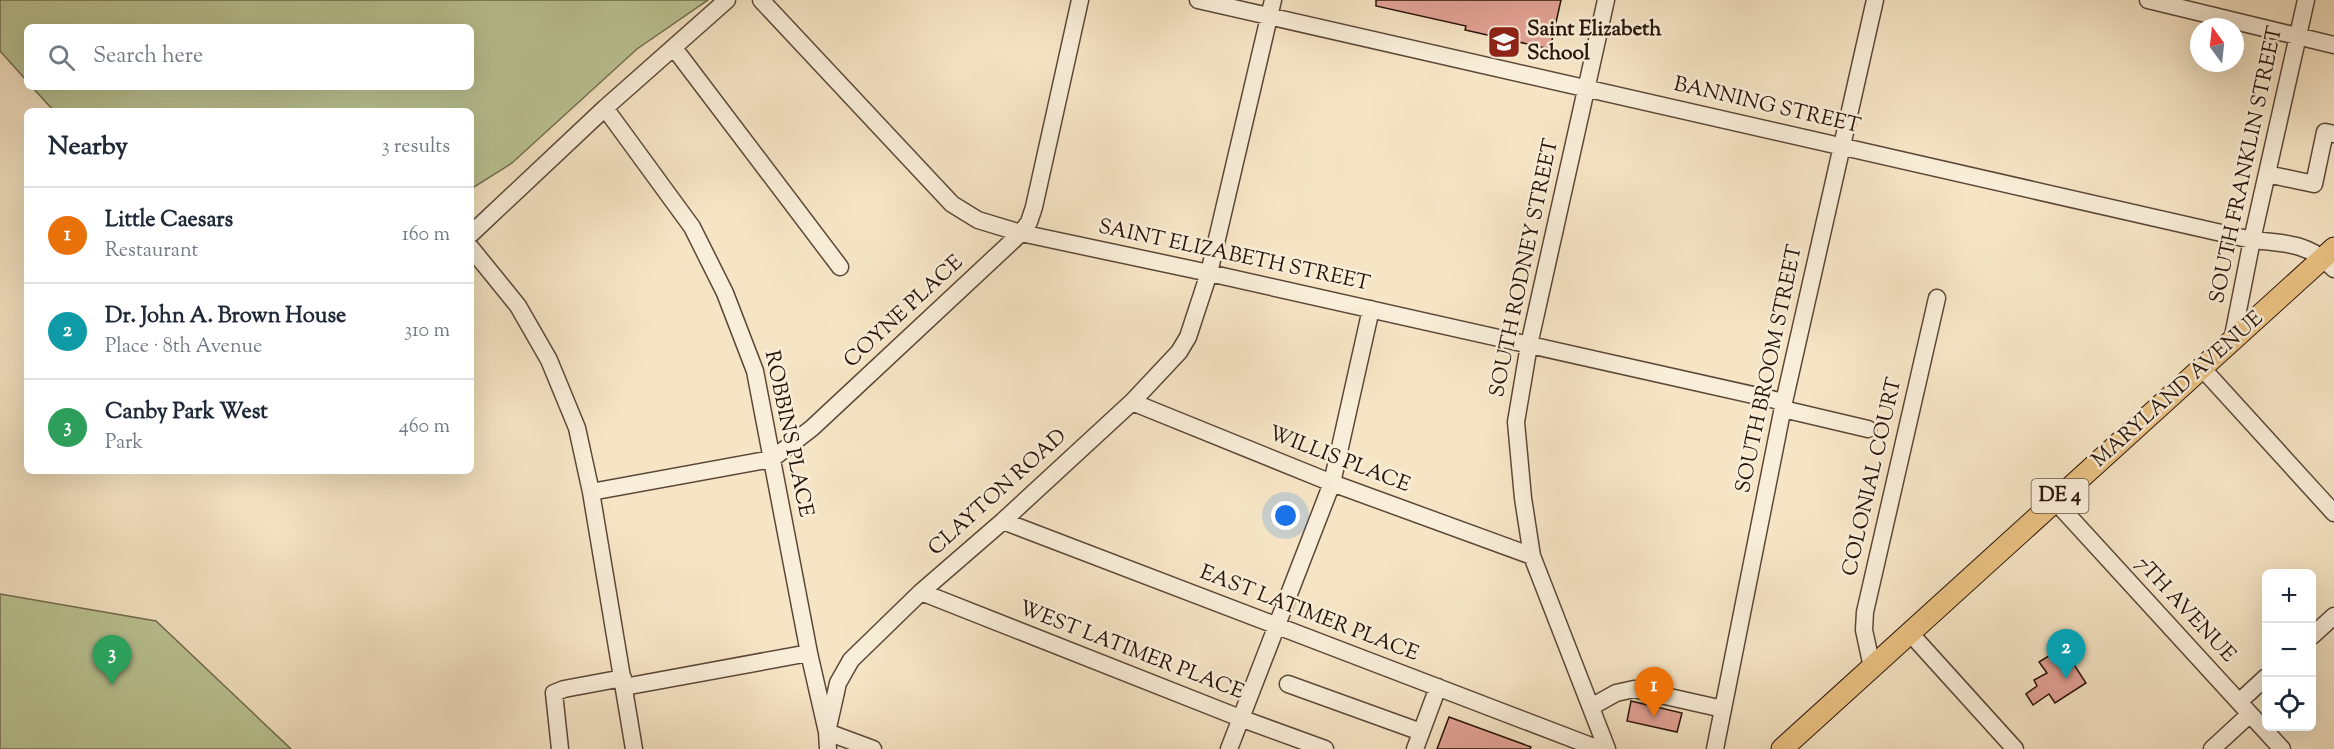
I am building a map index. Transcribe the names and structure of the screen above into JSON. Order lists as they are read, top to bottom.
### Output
{
  "streets": {
    "main road": ["MARYLAND AVENUE", "DE 4"],
    "street": [
      "BANNING STREET",
      "SOUTH FRANKLIN STREET",
      "SAINT ELIZABETH STREET",
      "SOUTH RODNEY STREET",
      "COYNE PLACE",
      "SOUTH BROOM STREET",
      "ROBBINS PLACE",
      "WILLIS PLACE",
      "COLONIAL COURT",
      "CLAYTON ROAD",
      "7TH AVENUE",
      "EAST LATIMER PLACE",
      "WEST LATIMER PLACE"
    ]
  },
  "crossings": [
    ["BANNING STREET", "SOUTH FRANKLIN STREET"],
    ["BANNING STREET", "SOUTH RODNEY STREET"],
    ["BANNING STREET", "SOUTH BROOM STREET"],
    ["BANNING STREET", "MARYLAND AVENUE"],
    ["BANNING STREET", "CLAYTON ROAD"],
    ["SOUTH FRANKLIN STREET", "MARYLAND AVENUE"],
    ["SAINT ELIZABETH STREET", "SOUTH RODNEY STREET"],
    ["SAINT ELIZABETH STREET", "COYNE PLACE"],
    ["SAINT ELIZABETH STREET", "SOUTH BROOM STREET"],
    ["SAINT ELIZABETH STREET", "CLAYTON ROAD"],
    ["SOUTH RODNEY STREET", "WILLIS PLACE"],
    ["COYNE PLACE", "ROBBINS PLACE"],
    ["MARYLAND AVENUE", "COLONIAL COURT"],
    ["MARYLAND AVENUE", "7TH AVENUE"],
    ["ROBBINS PLACE", "CLAYTON ROAD"],
    ["WILLIS PLACE", "CLAYTON ROAD"],
    ["CLAYTON ROAD", "EAST LATIMER PLACE"],
    ["CLAYTON ROAD", "WEST LATIMER PLACE"]
  ],
  "places": {
    "school or university": ["Saint Elizabeth School"]
  },
  "north": "top",
  "page": {
    "search": "Search here",
    "heading": ["Nearby", "3 results"],
    "list": [
      {
        "mark": "1",
        "name": "Little Caesars",
        "note": "Restaurant",
        "value": "160 m"
      },
      {
        "mark": "2",
        "name": "Dr. John A. Brown House",
        "note": "Place · 8th Avenue",
        "value": "310 m"
      },
      {
        "mark": "3",
        "name": "Canby Park West",
        "note": "Park",
        "value": "460 m"
      }
    ],
    "map_buttons": ["+", "−"],
    "pins": ["2", "3", "1"]
  }
}
